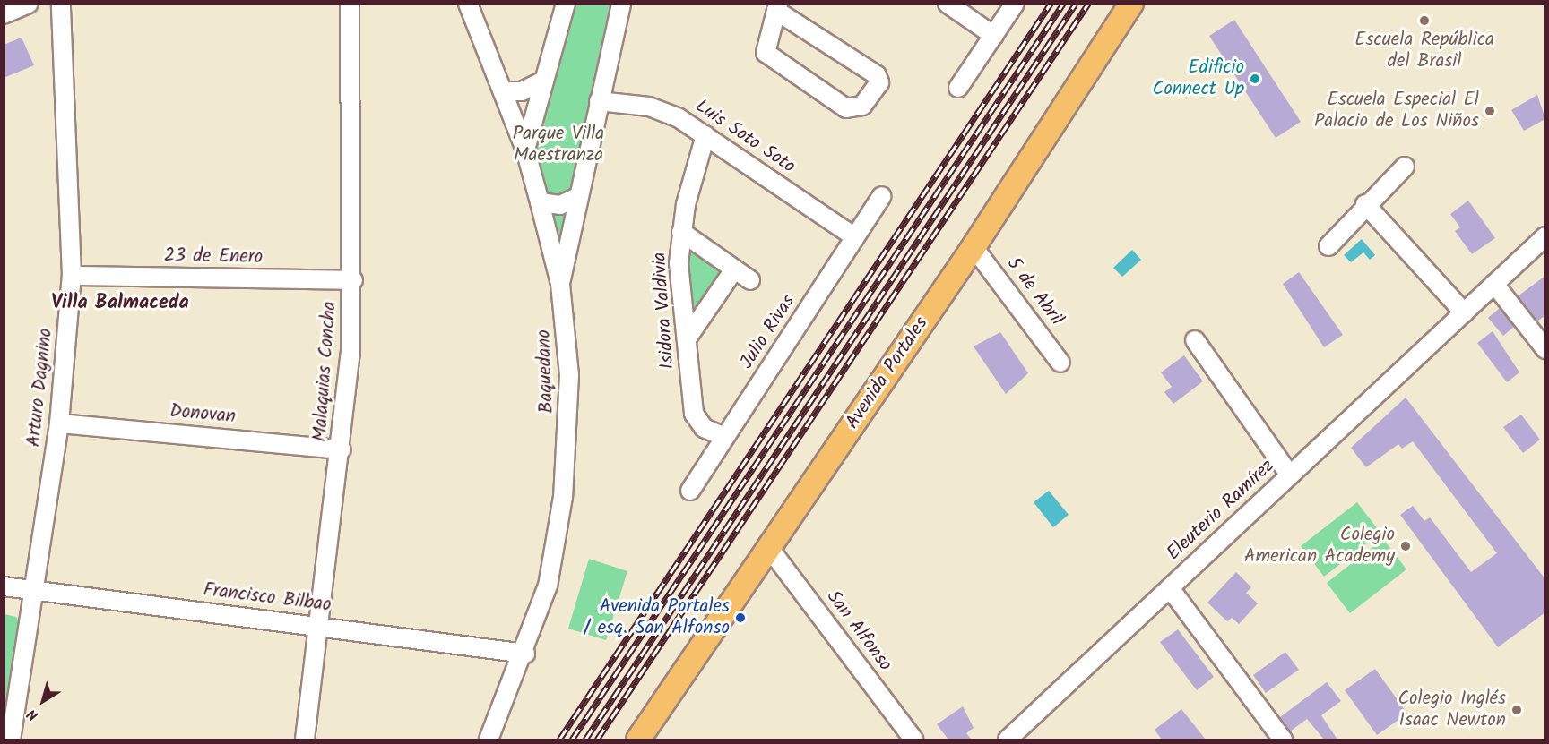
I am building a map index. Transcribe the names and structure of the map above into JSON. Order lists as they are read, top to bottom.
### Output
{
  "streets": {
    "main road": ["Avenida Portales"],
    "street": [
      "Luis Soto Soto",
      "23 de Enero",
      "5 de Abril",
      "Isidora Valdivia",
      "Julio Rivas",
      "Malaquias Concha",
      "Baquedano",
      "Arturo Dagnino",
      "Donovan",
      "Eleuterio Ramírez",
      "Francisco Bilbao",
      "San Alfonso"
    ]
  },
  "crossings": [
    ["Luis Soto Soto", "Isidora Valdivia"],
    ["Luis Soto Soto", "Julio Rivas"],
    ["23 de Enero", "Malaquias Concha"],
    ["23 de Enero", "Arturo Dagnino"],
    ["5 de Abril", "Avenida Portales"],
    ["Isidora Valdivia", "Julio Rivas"],
    ["Malaquias Concha", "Donovan"],
    ["Malaquias Concha", "Francisco Bilbao"],
    ["Baquedano", "Francisco Bilbao"],
    ["Avenida Portales", "San Alfonso"],
    ["Arturo Dagnino", "Donovan"],
    ["Arturo Dagnino", "Francisco Bilbao"]
  ],
  "districts": ["Villa Balmaceda"],
  "parks": ["Parque Villa Maestranza"],
  "places": [
    "Escuela República del Brasil",
    "Edificio Connect Up",
    "Escuela Especial El Palacio de Los Niños",
    "Colegio American Academy",
    "Avenida Portales / esq. San Alfonso",
    "Colegio Inglés Isaac Newton"
  ],
  "north": "bottom left"
}
